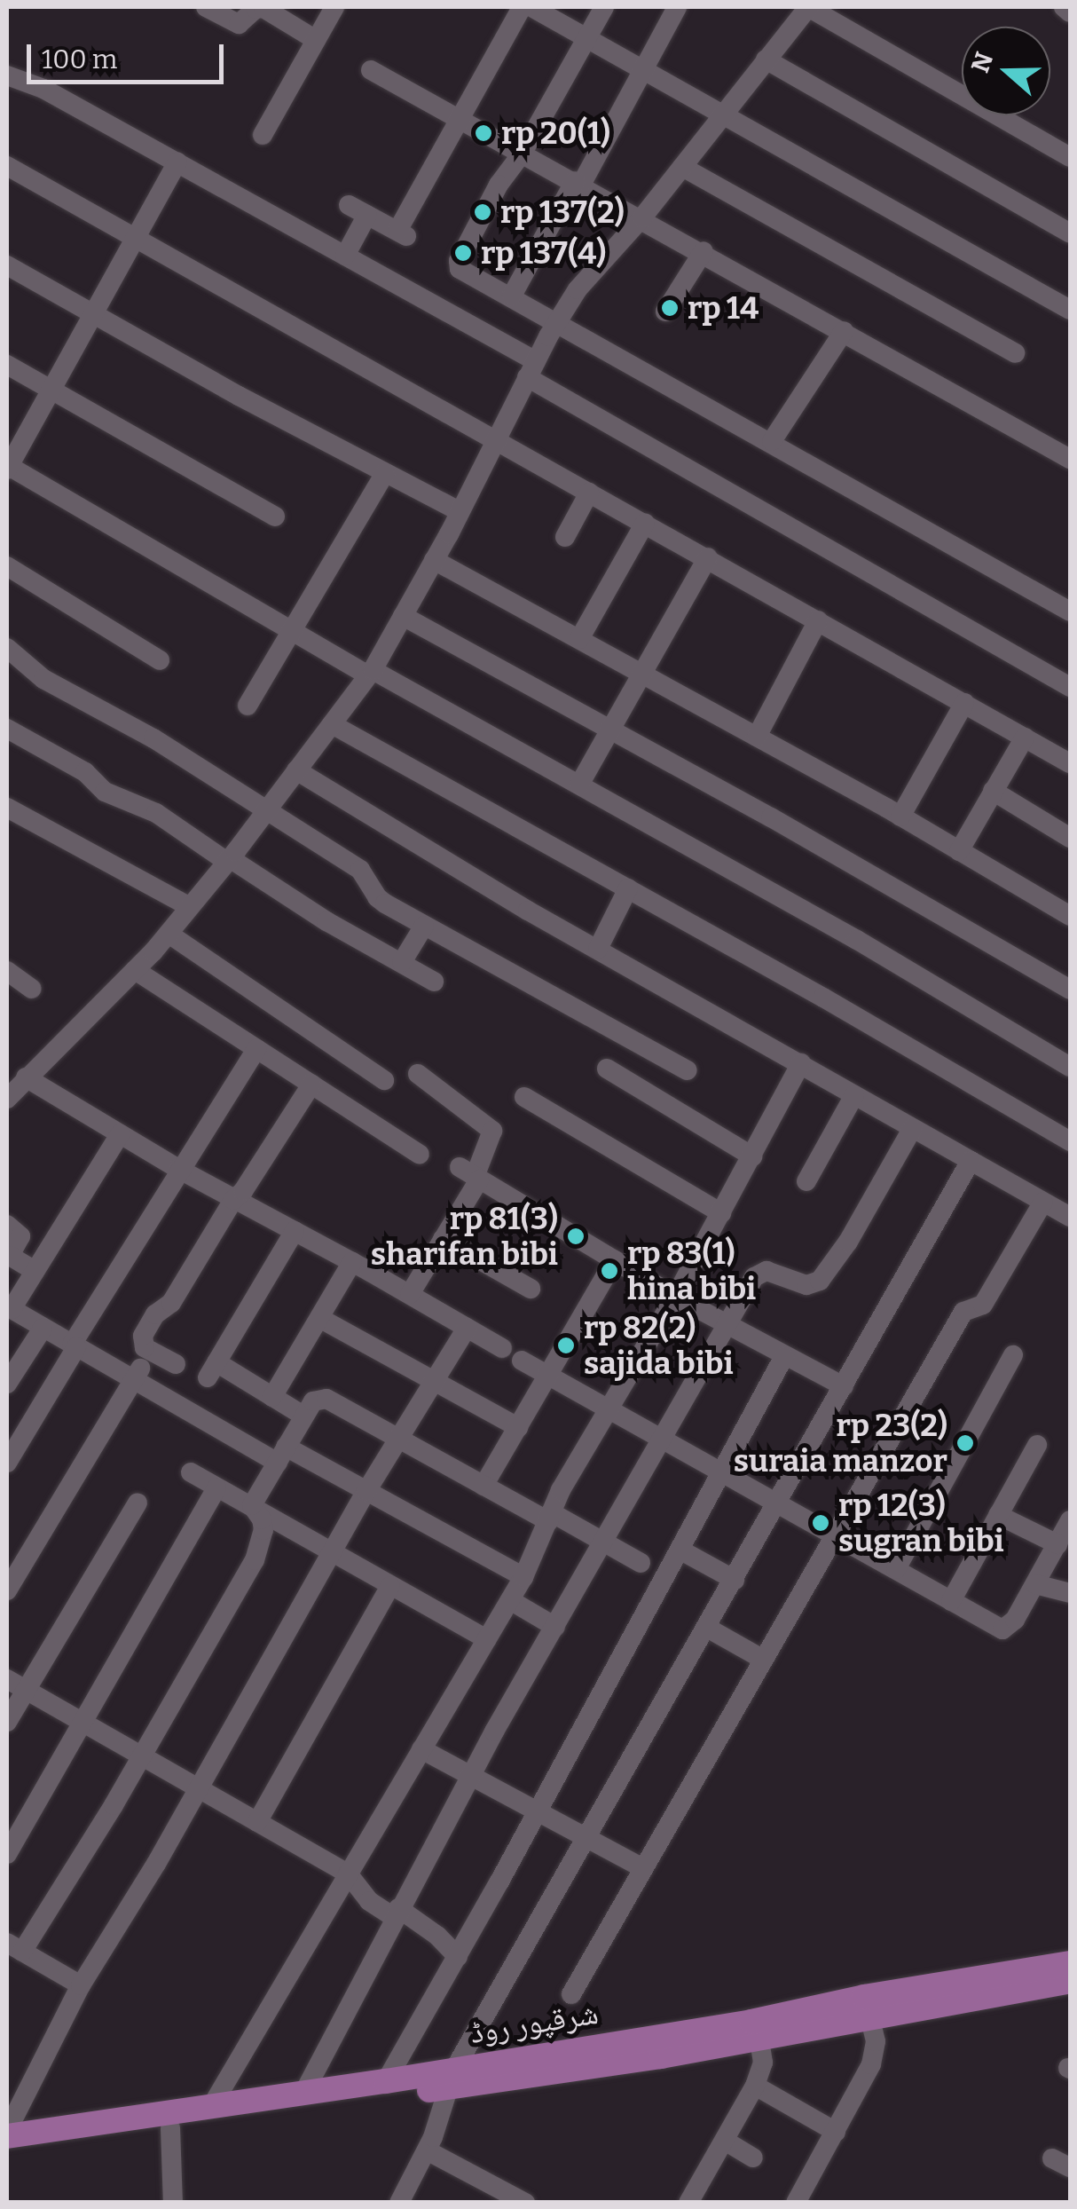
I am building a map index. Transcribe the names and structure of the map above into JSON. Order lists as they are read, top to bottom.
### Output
{
  "streets": {
    "main road": ["شرقپور روڈ"]
  },
  "places": [
    "rp 20(1)",
    "rp 137(2)",
    "rp 137(4)",
    "rp 14",
    "rp 81(3) sharifan bibi",
    "rp 83(1) hina bibi",
    "rp 82(2) sajida bibi",
    "rp 23(2) suraia manzor",
    "rp 12(3) sugran bibi"
  ],
  "scale_bar": "100 m",
  "north": "left"
}
